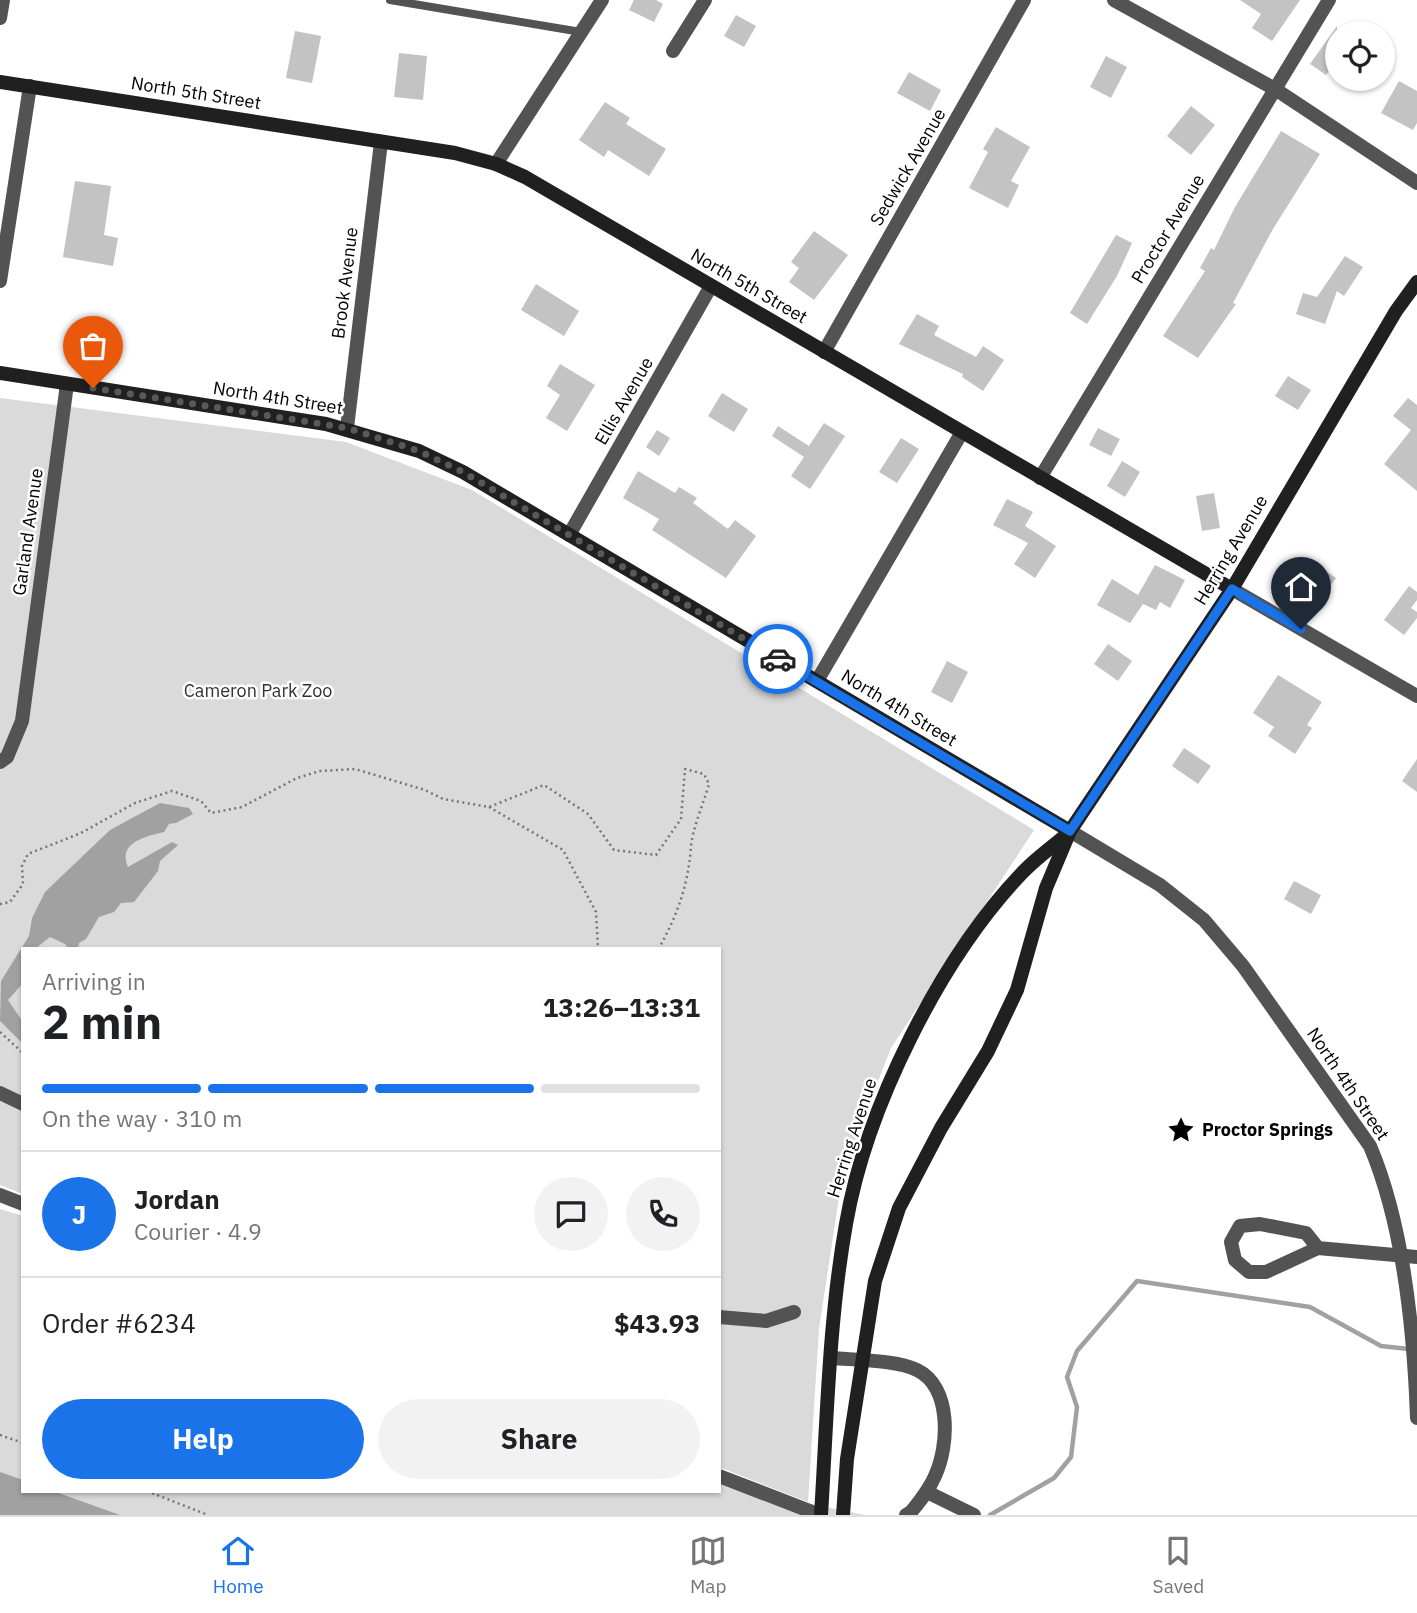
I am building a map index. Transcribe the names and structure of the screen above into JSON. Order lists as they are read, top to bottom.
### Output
{
  "streets": {
    "main road": ["North 5th Street", "North 4th Street", "Herring Avenue"],
    "street": [
      "Sedwick Avenue",
      "Proctor Avenue",
      "Brook Avenue",
      "Ellis Avenue",
      "Garland Avenue"
    ]
  },
  "crossings": [
    ["North 5th Street", "Sedwick Avenue"],
    ["North 5th Street", "Proctor Avenue"],
    ["North 5th Street", "Brook Avenue"],
    ["North 5th Street", "Ellis Avenue"],
    ["North 5th Street", "Herring Avenue"],
    ["Brook Avenue", "North 4th Street"],
    ["North 4th Street", "Ellis Avenue"],
    ["North 4th Street", "Garland Avenue"],
    ["North 4th Street", "Herring Avenue"]
  ],
  "parks": ["Cameron Park Zoo"],
  "places": {
    "place": ["Proctor Springs"]
  },
  "page": {
    "heading": ["2 min", "Arriving in", "13:26–13:31"],
    "panel": [
      "Jordan",
      "Courier · 4.9",
      "Order #6234",
      "$43.93"
    ],
    "bar": "On the way · 310 m",
    "round": "J",
    "buttons": ["Help", "Share"],
    "tabs": ["Home", "Map", "Saved"]
  }
}
